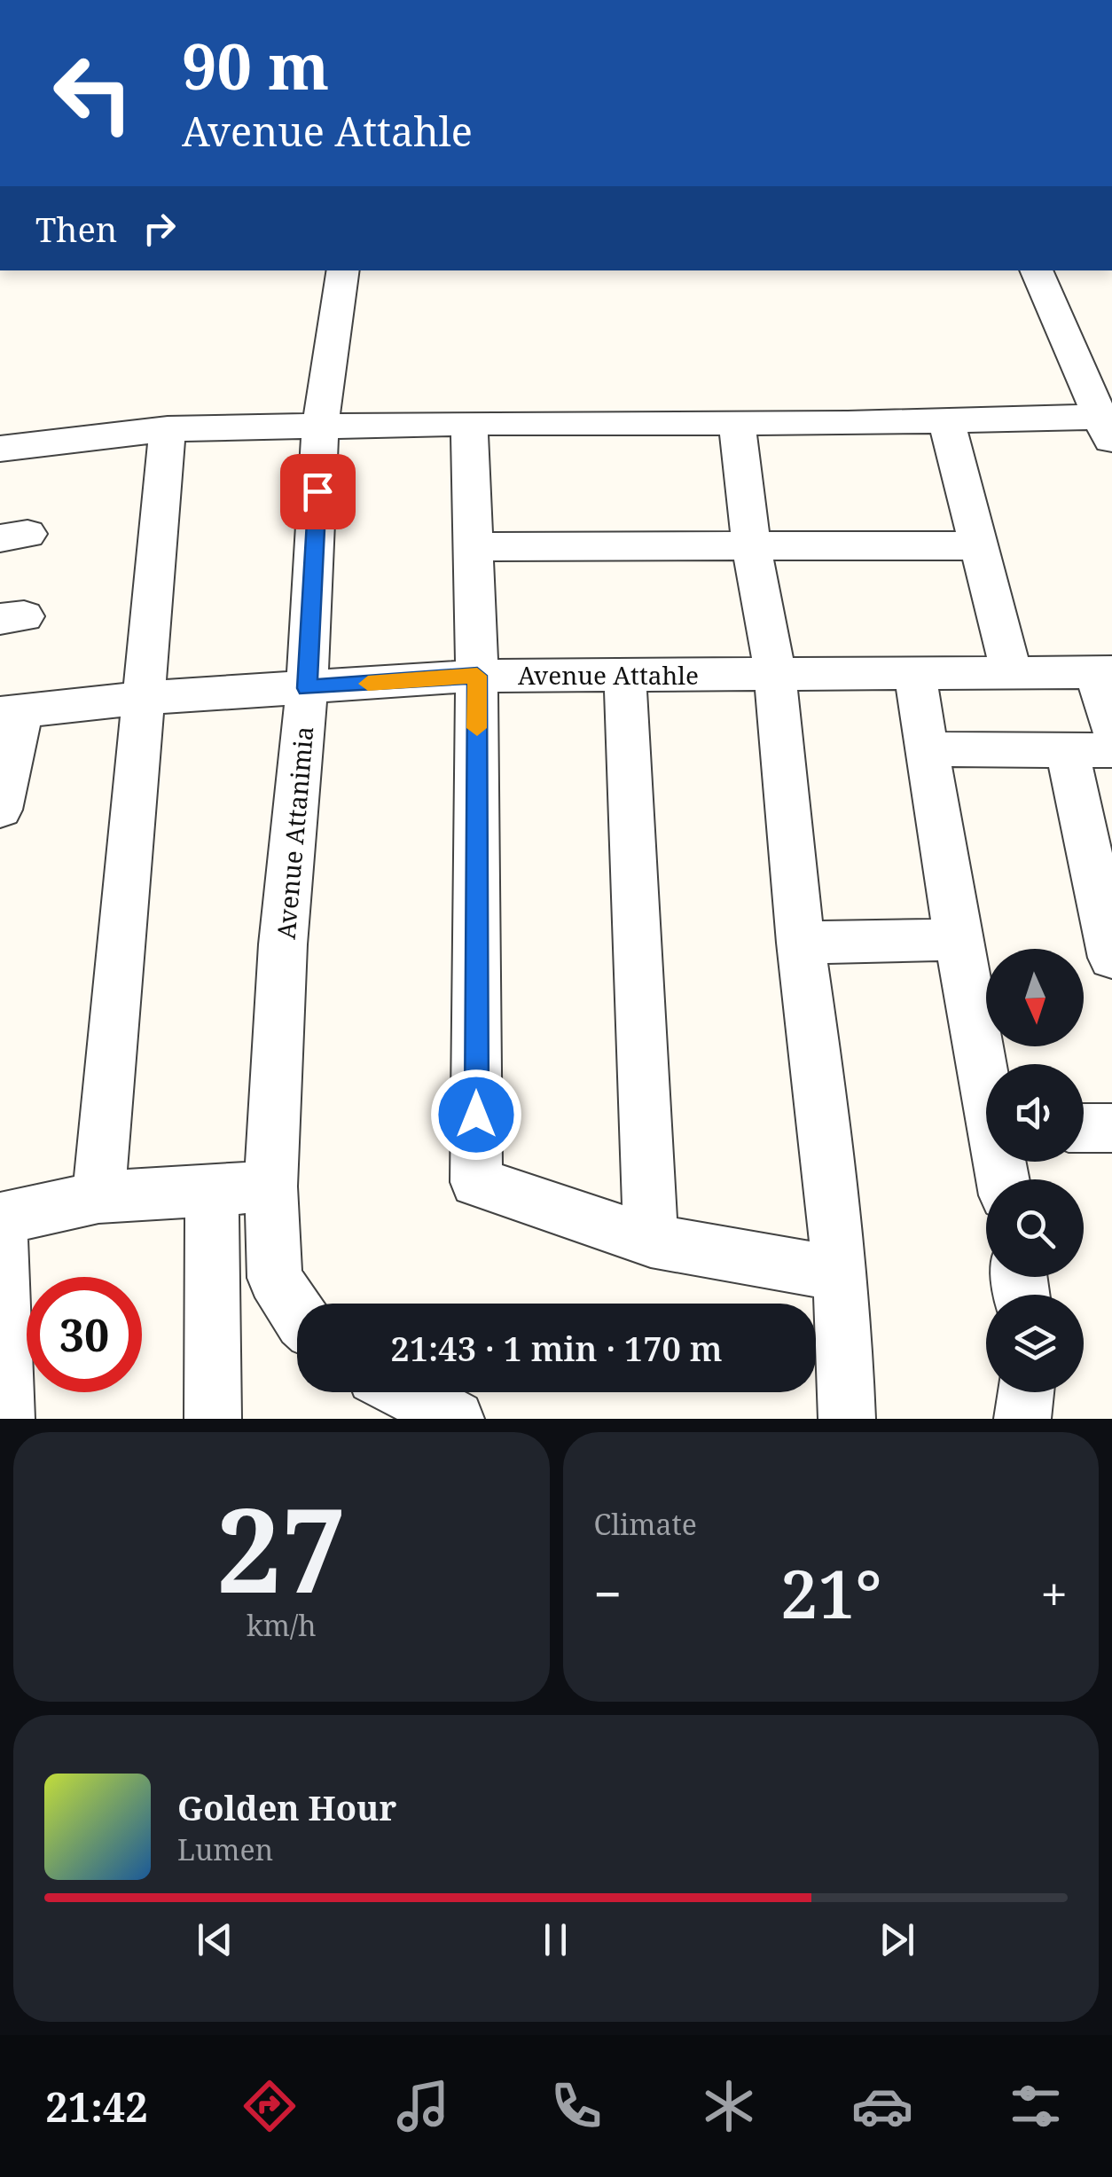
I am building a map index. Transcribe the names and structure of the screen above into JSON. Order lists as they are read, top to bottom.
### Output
{
  "streets": {
    "street": ["Avenue Attahle", "Avenue Attanimia"]
  },
  "crossings": [
    ["Avenue Attahle", "Avenue Attanimia"]
  ],
  "north": "bottom",
  "page": {
    "turn": ["90 m", "Avenue Attahle"],
    "then": "Then",
    "limit": "30",
    "trip": "21:43 · 1 min · 170 m",
    "tile": [
      ["27", "km/h"],
      "Climate"
    ],
    "heat": ["−", "21°", "+"],
    "song": ["Golden Hour", "Lumen"],
    "tabs": "21:42"
  }
}
